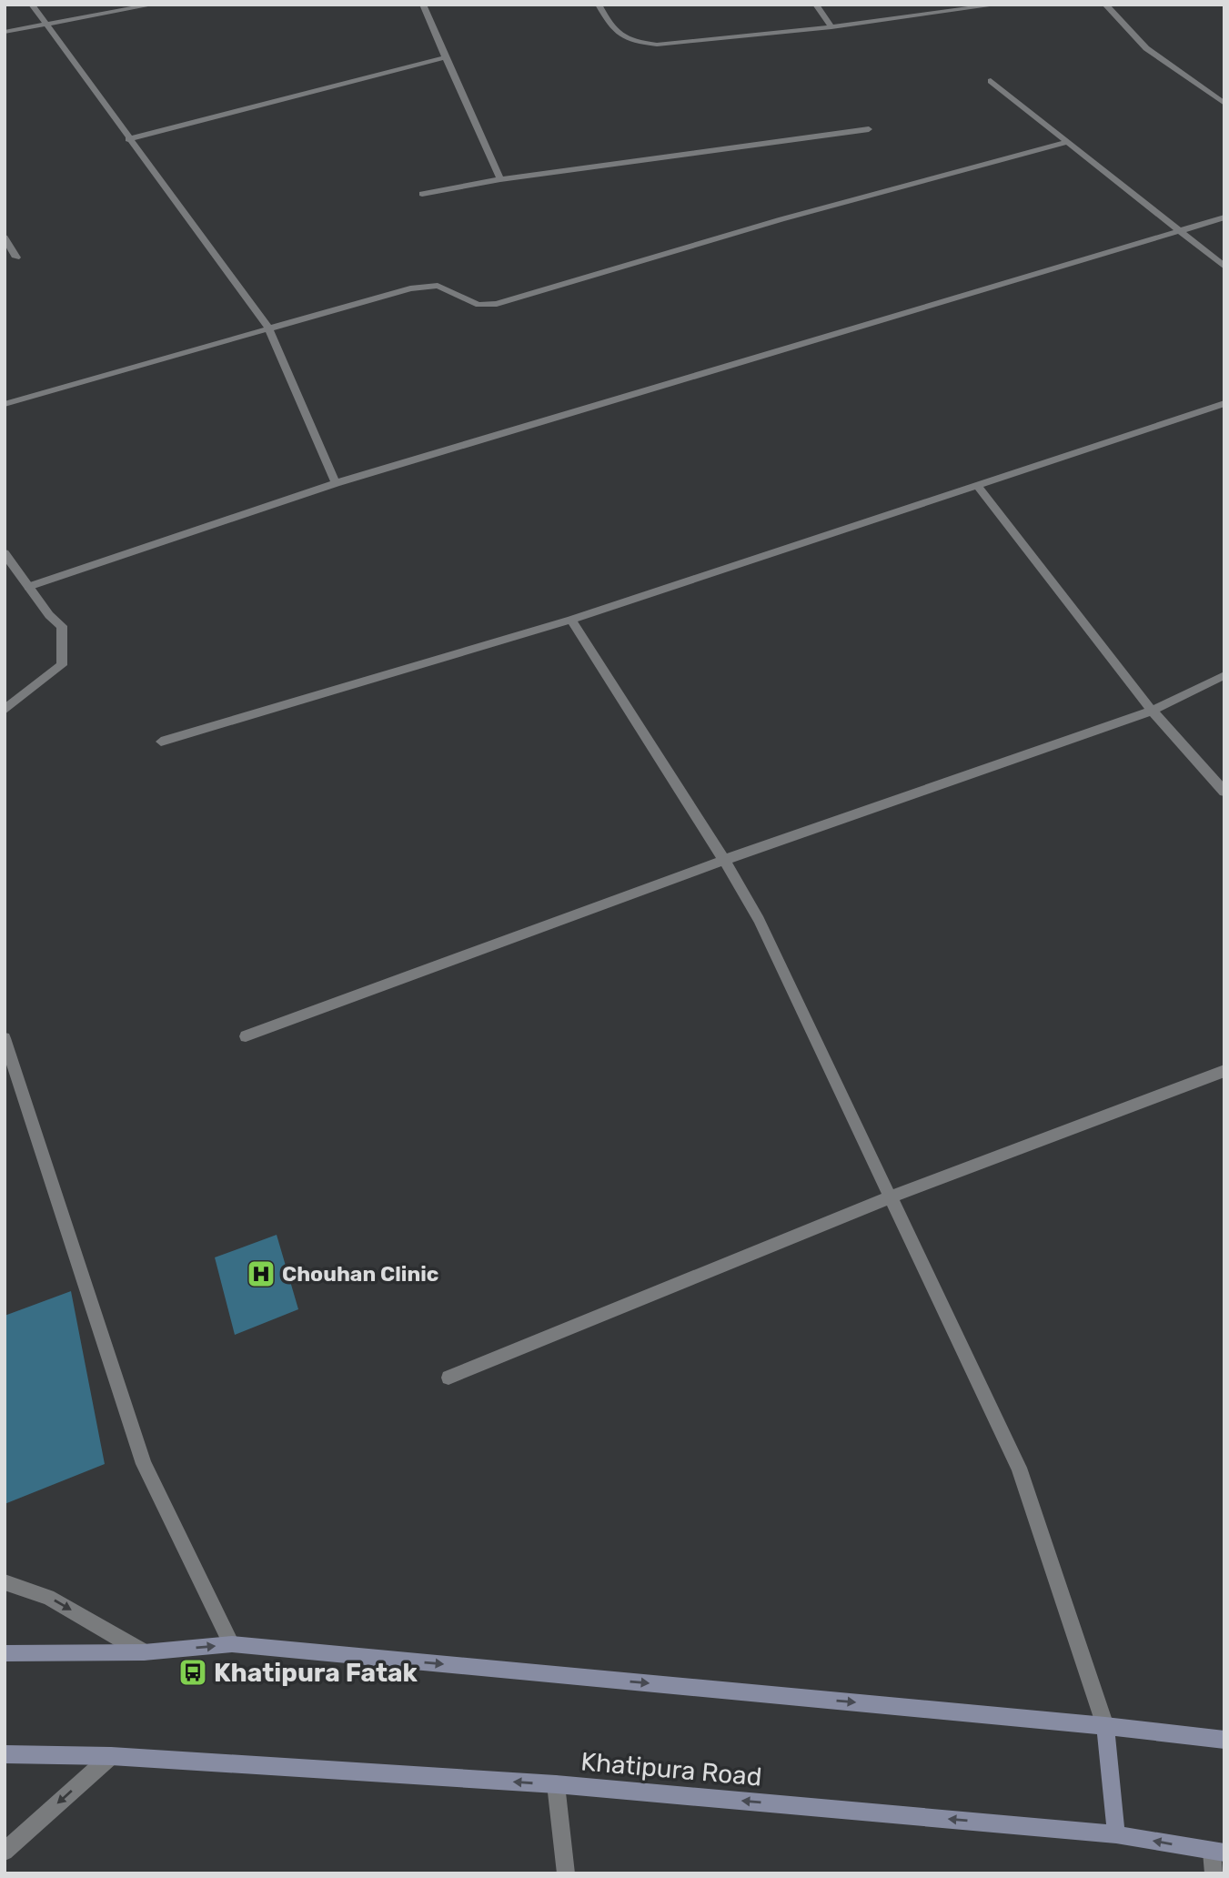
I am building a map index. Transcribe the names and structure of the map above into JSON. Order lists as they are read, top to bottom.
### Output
{
  "streets": {
    "main road": ["Khatipura Road"]
  },
  "places": {
    "hospital": ["Chouhan Clinic"],
    "bus stop": ["Khatipura Fatak"]
  }
}
